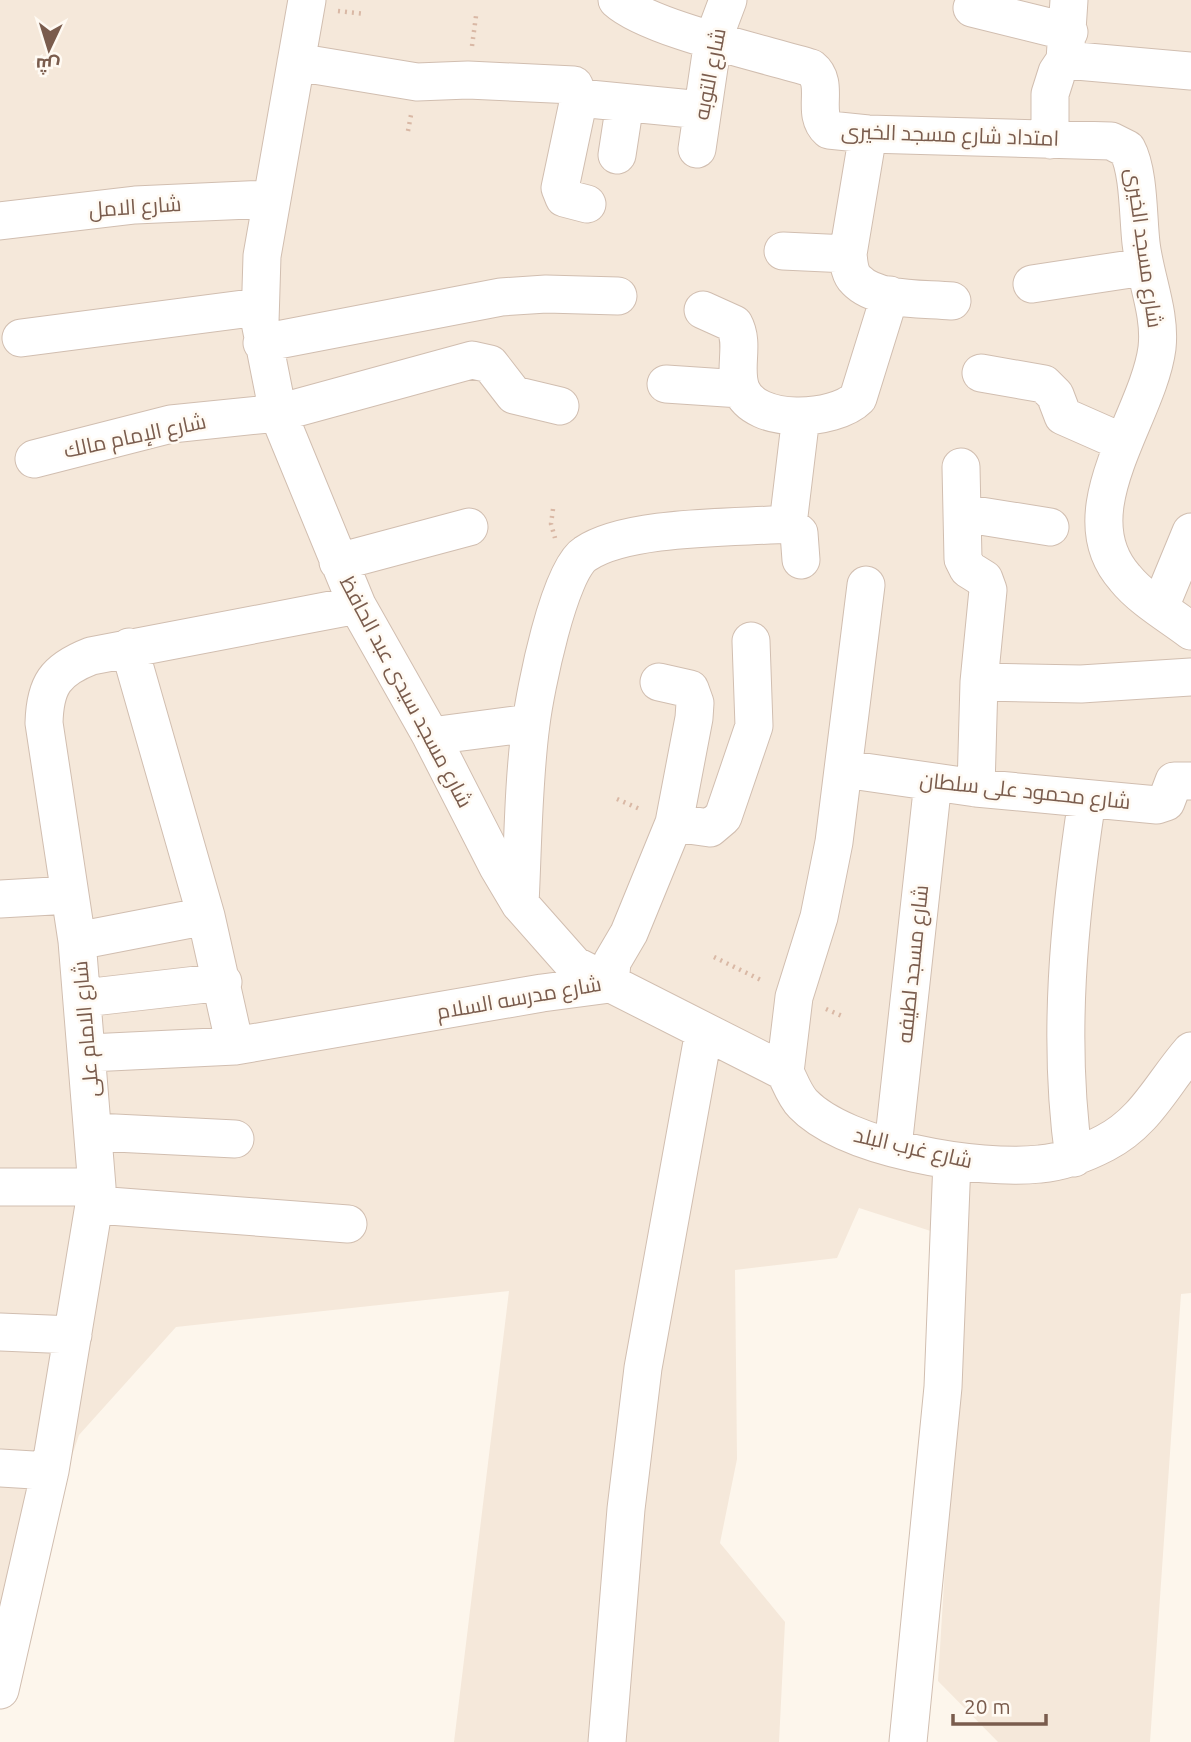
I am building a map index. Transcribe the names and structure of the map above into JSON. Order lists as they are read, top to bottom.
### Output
{
  "streets": {
    "street": [
      "شارع التوبه",
      "امتداد شارع مسجد الخيرى",
      "شارع الامل",
      "شارع مسجد الخيرى",
      "شارع الإمام مالك",
      "شارع مسجد سيدى عبد الحافظ",
      "شارع محمود على سلطان",
      "شارع مسجد لطيفه",
      "شارع مدرسه السلام",
      "شارع الامام على",
      "شارع غرب البلد"
    ]
  },
  "crossings": [
    ["شارع التوبه", "امتداد شارع مسجد الخيرى"],
    ["امتداد شارع مسجد الخيرى", "شارع مسجد الخيرى"],
    ["شارع الامل", "شارع مسجد سيدى عبد الحافظ"],
    ["شارع الإمام مالك", "شارع مسجد سيدى عبد الحافظ"],
    ["شارع مسجد سيدى عبد الحافظ", "شارع مدرسه السلام"],
    ["شارع مسجد سيدى عبد الحافظ", "شارع الامام على"],
    ["شارع مسجد سيدى عبد الحافظ", "شارع غرب البلد"],
    ["شارع محمود على سلطان", "شارع مسجد لطيفه"],
    ["شارع مسجد لطيفه", "شارع غرب البلد"],
    ["شارع مدرسه السلام", "شارع الامام على"]
  ],
  "scale_bar": "20 m",
  "north": "bottom"
}
